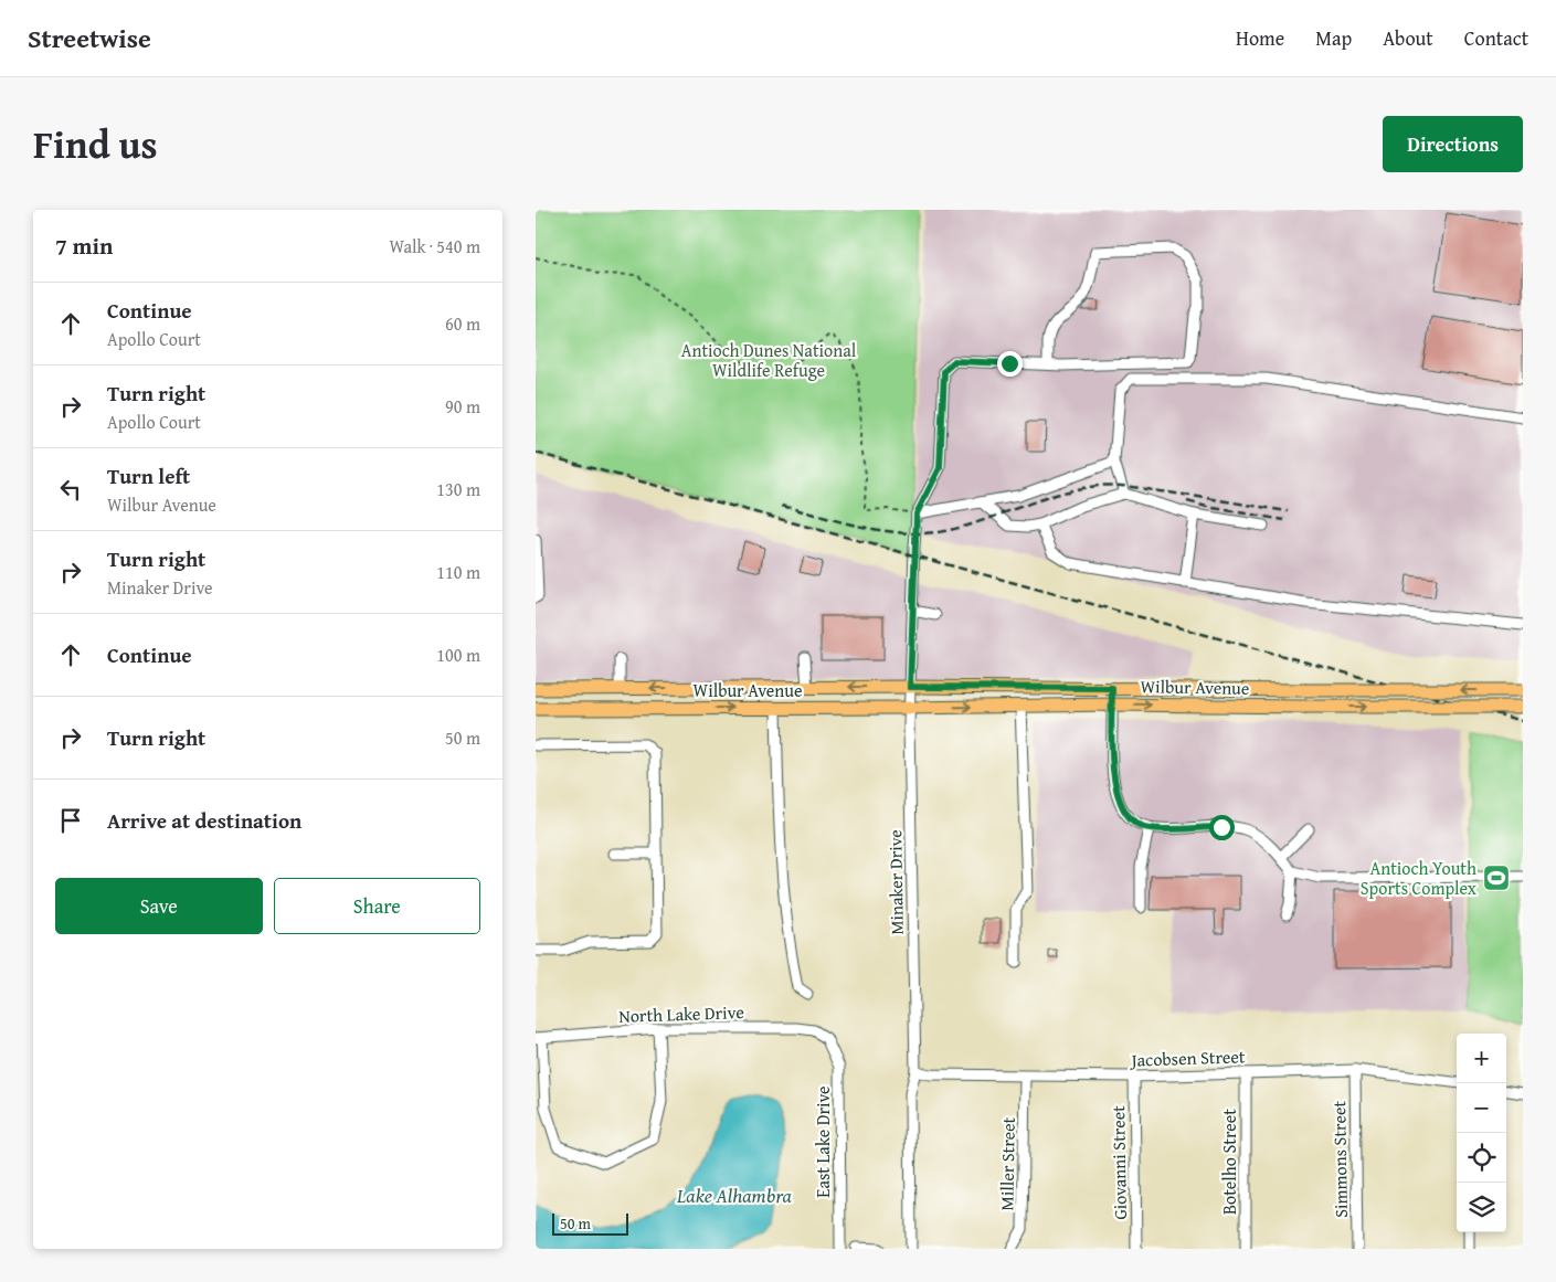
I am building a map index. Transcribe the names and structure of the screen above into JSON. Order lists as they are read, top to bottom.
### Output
{
  "streets": {
    "main road": ["Wilbur Avenue"],
    "street": [
      "Minaker Drive",
      "North Lake Drive",
      "Jacobsen Street",
      "East Lake Drive",
      "Simmons Street",
      "Botelho Street",
      "Giovanni Street",
      "Miller Street"
    ]
  },
  "crossings": [
    ["Wilbur Avenue", "Minaker Drive"],
    ["Minaker Drive", "Jacobsen Street"],
    ["North Lake Drive", "East Lake Drive"],
    ["Jacobsen Street", "Simmons Street"],
    ["Jacobsen Street", "Botelho Street"],
    ["Jacobsen Street", "Giovanni Street"],
    ["Jacobsen Street", "Miller Street"]
  ],
  "water": ["Lake Alhambra"],
  "parks": ["Antioch Dunes National Wildlife Refuge"],
  "places": {
    "sports": ["Antioch Youth Sports Complex"]
  },
  "scale_bar": "50 m",
  "page": {
    "header": "Streetwise",
    "nav": [
      "Home",
      "Map",
      "About",
      "Contact"
    ],
    "title": "Find us",
    "buttons": [
      "Directions",
      ["Save", "Share"]
    ],
    "heading": ["7 min", "Walk · 540 m"],
    "list": [
      ["Continue", "Apollo Court", "60 m"],
      ["Turn right", "Apollo Court", "90 m"],
      ["Turn left", "Wilbur Avenue", "130 m"],
      ["Turn right", "Minaker Drive", "110 m"],
      ["Continue", "100 m"],
      ["Turn right", "50 m"],
      "Arrive at destination"
    ],
    "map_buttons": ["+", "−"],
    "scale": "50 m"
  }
}
